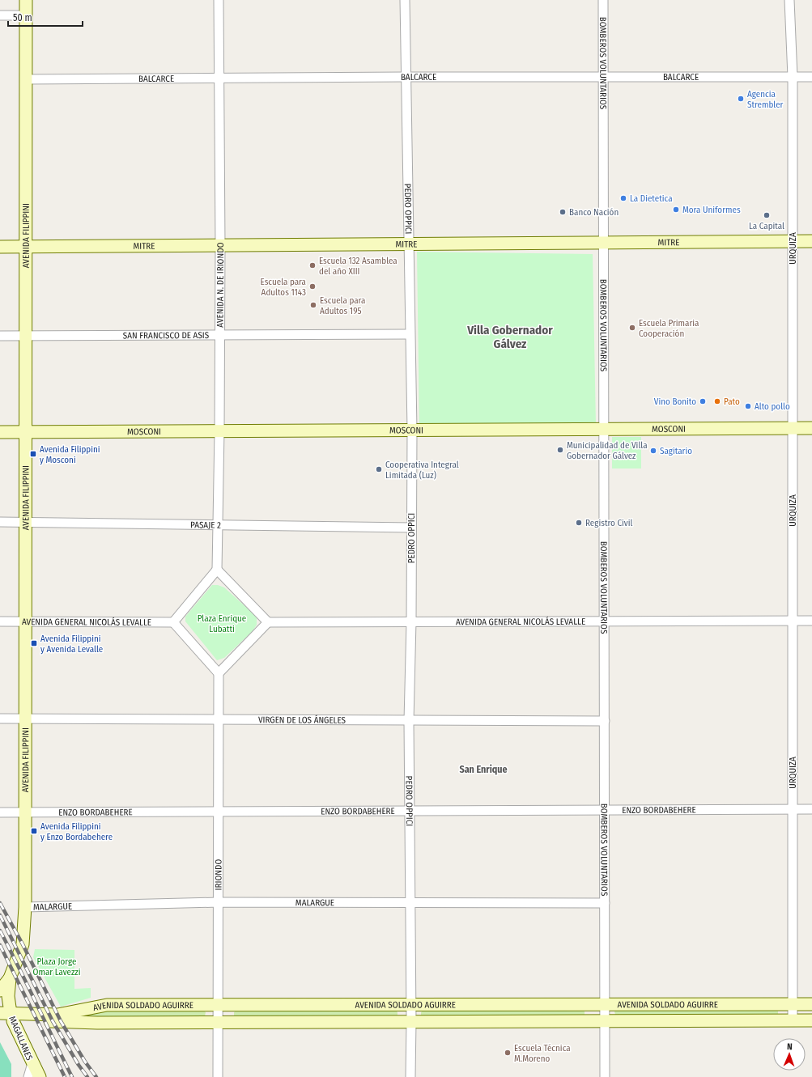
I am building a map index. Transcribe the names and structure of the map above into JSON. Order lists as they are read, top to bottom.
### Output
{
  "streets": {
    "main road": [
      "AVENIDA FILIPPINI",
      "MITRE",
      "MOSCONI",
      "AVENIDA SOLDADO AGUIRRE",
      "MAGALLANES"
    ],
    "street": [
      "BOMBEROS VOLUNTARIOS",
      "BALCARCE",
      "PEDRO OPPICI",
      "URQUIZA",
      "AVENIDA N. DE IRIONDO",
      "SAN FRANCISCO DE ASIS",
      "PASAJE 2",
      "AVENIDA GENERAL NICOLÁS LEVALLE",
      "VIRGEN DE LOS ÁNGELES",
      "ENZO BORDABEHERE",
      "IRIONDO",
      "MALARGUE"
    ]
  },
  "crossings": [
    ["BOMBEROS VOLUNTARIOS", "BALCARCE"],
    ["BOMBEROS VOLUNTARIOS", "MITRE"],
    ["BOMBEROS VOLUNTARIOS", "MOSCONI"],
    ["BOMBEROS VOLUNTARIOS", "AVENIDA GENERAL NICOLÁS LEVALLE"],
    ["BOMBEROS VOLUNTARIOS", "VIRGEN DE LOS ÁNGELES"],
    ["BOMBEROS VOLUNTARIOS", "ENZO BORDABEHERE"],
    ["BOMBEROS VOLUNTARIOS", "MALARGUE"],
    ["BOMBEROS VOLUNTARIOS", "AVENIDA SOLDADO AGUIRRE"],
    ["BALCARCE", "PEDRO OPPICI"],
    ["BALCARCE", "AVENIDA FILIPPINI"],
    ["BALCARCE", "URQUIZA"],
    ["BALCARCE", "AVENIDA N. DE IRIONDO"],
    ["PEDRO OPPICI", "MITRE"],
    ["PEDRO OPPICI", "SAN FRANCISCO DE ASIS"],
    ["PEDRO OPPICI", "MOSCONI"],
    ["PEDRO OPPICI", "PASAJE 2"],
    ["PEDRO OPPICI", "AVENIDA GENERAL NICOLÁS LEVALLE"],
    ["PEDRO OPPICI", "VIRGEN DE LOS ÁNGELES"],
    ["PEDRO OPPICI", "ENZO BORDABEHERE"],
    ["PEDRO OPPICI", "MALARGUE"],
    ["PEDRO OPPICI", "AVENIDA SOLDADO AGUIRRE"],
    ["AVENIDA FILIPPINI", "MITRE"],
    ["AVENIDA FILIPPINI", "SAN FRANCISCO DE ASIS"],
    ["AVENIDA FILIPPINI", "MOSCONI"],
    ["AVENIDA FILIPPINI", "PASAJE 2"],
    ["AVENIDA FILIPPINI", "AVENIDA GENERAL NICOLÁS LEVALLE"],
    ["AVENIDA FILIPPINI", "VIRGEN DE LOS ÁNGELES"],
    ["AVENIDA FILIPPINI", "ENZO BORDABEHERE"],
    ["AVENIDA FILIPPINI", "MALARGUE"],
    ["AVENIDA FILIPPINI", "MAGALLANES"],
    ["MITRE", "URQUIZA"],
    ["MITRE", "AVENIDA N. DE IRIONDO"],
    ["URQUIZA", "MOSCONI"],
    ["URQUIZA", "AVENIDA GENERAL NICOLÁS LEVALLE"],
    ["URQUIZA", "ENZO BORDABEHERE"],
    ["URQUIZA", "AVENIDA SOLDADO AGUIRRE"],
    ["AVENIDA N. DE IRIONDO", "SAN FRANCISCO DE ASIS"],
    ["AVENIDA N. DE IRIONDO", "MOSCONI"],
    ["AVENIDA N. DE IRIONDO", "PASAJE 2"],
    ["VIRGEN DE LOS ÁNGELES", "IRIONDO"],
    ["ENZO BORDABEHERE", "IRIONDO"],
    ["IRIONDO", "MALARGUE"],
    ["IRIONDO", "AVENIDA SOLDADO AGUIRRE"],
    ["AVENIDA SOLDADO AGUIRRE", "MAGALLANES"]
  ],
  "districts": ["Villa Gobernador Gálvez", "San Enrique"],
  "parks": ["Plaza Enrique Lubatti", "Plaza Jorge Omar Lavezzi"],
  "places": {
    "other": [
      "Agencia Strembler",
      "La Dietetica",
      "Mora Uniformes",
      "Banco Nación",
      "La Capital",
      "Escuela 132 Asamblea del año XIII",
      "Escuela para Adultos 1143",
      "Escuela para Adultos 195",
      "Escuela Primaria Cooperación",
      "Vino Bonito",
      "Pato",
      "Alto pollo",
      "Municipalidad de Villa Gobernador Gálvez",
      "Sagitario",
      "Cooperativa Integral Limitada (Luz)",
      "Registro Civil",
      "Escuela Técnica M.Moreno"
    ],
    "transit": ["Avenida Filippini y Mosconi", "Avenida Filippini y Avenida Levalle", "Avenida Filippini y Enzo Bordabehere"]
  },
  "scale_bar": "50 m",
  "north": "top"
}
